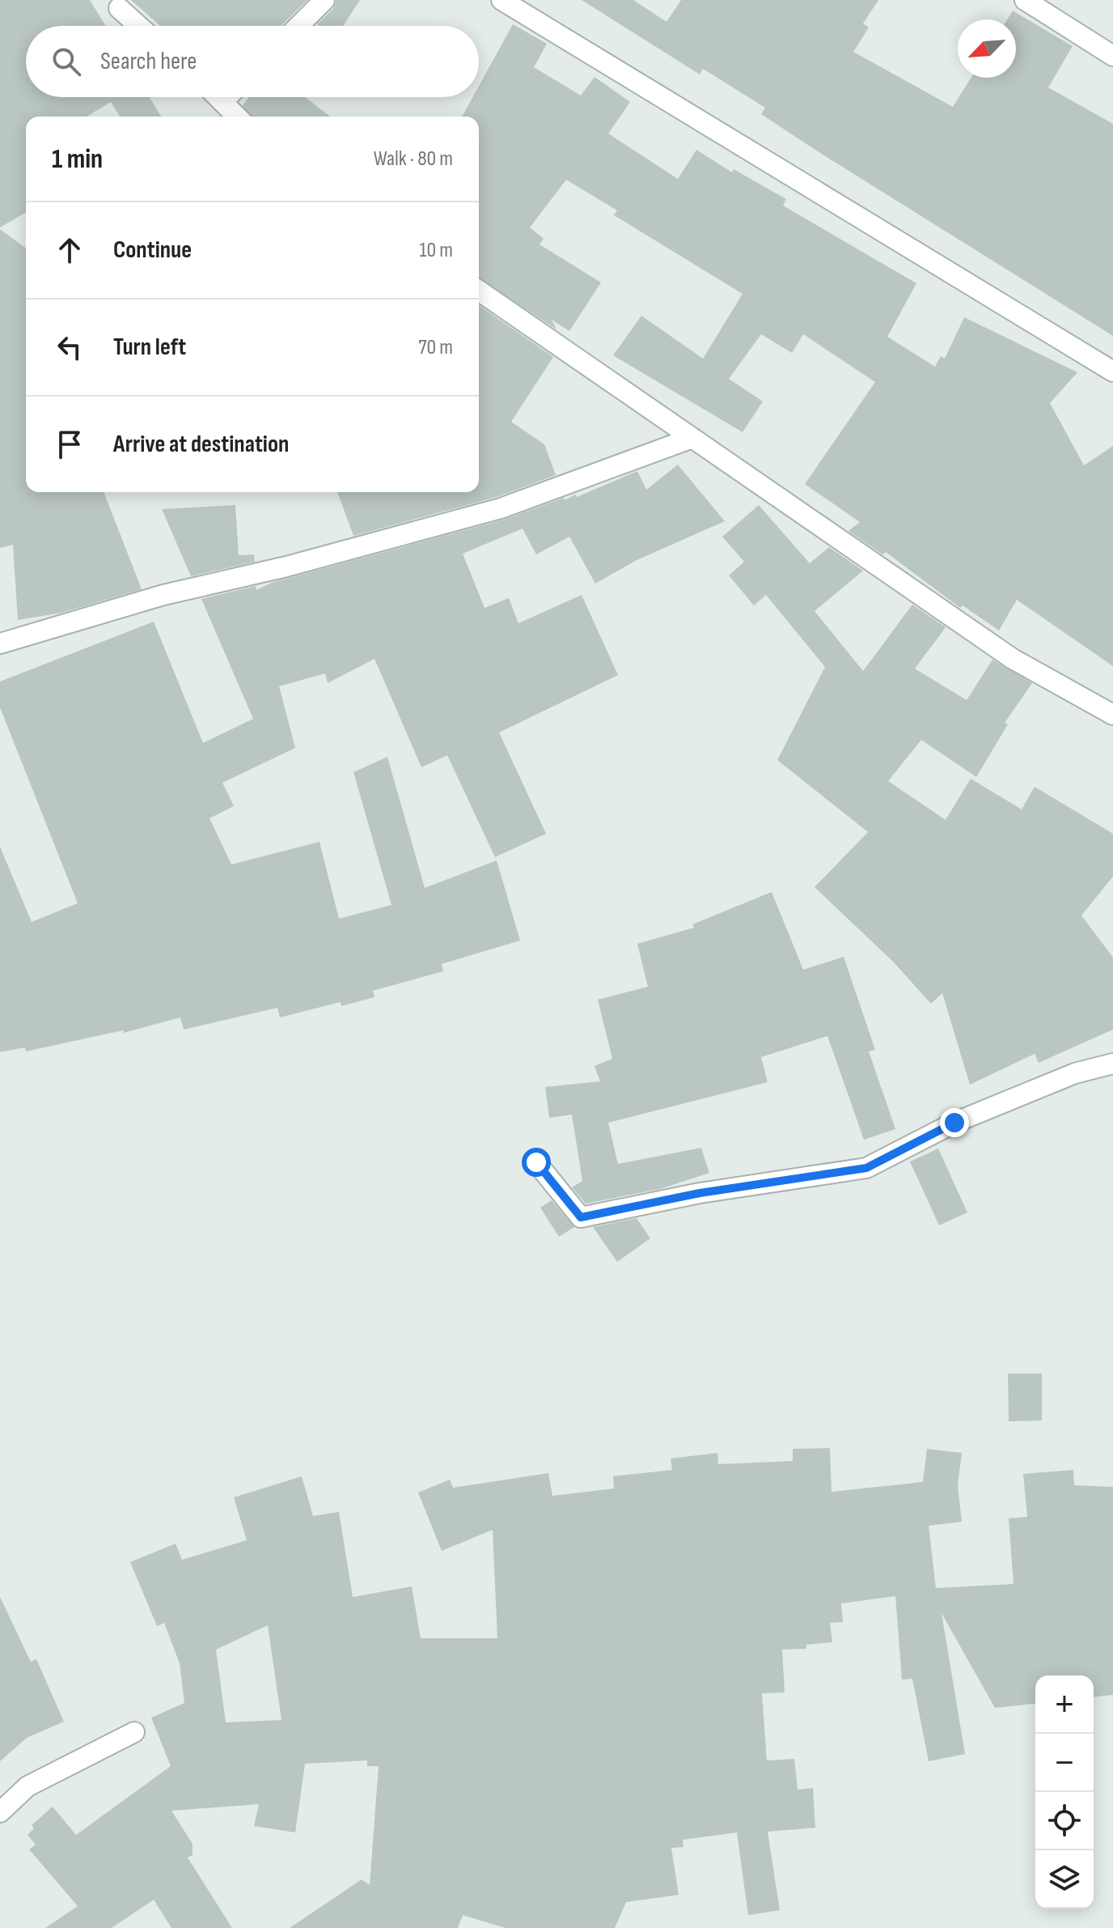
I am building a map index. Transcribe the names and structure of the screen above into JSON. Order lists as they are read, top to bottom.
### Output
{
  "north": "bottom left",
  "page": {
    "search": "Search here",
    "heading": ["1 min", "Walk · 80 m"],
    "list": [
      ["Continue", "10 m"],
      ["Turn left", "70 m"],
      "Arrive at destination"
    ],
    "map_buttons": ["+", "−"]
  }
}
